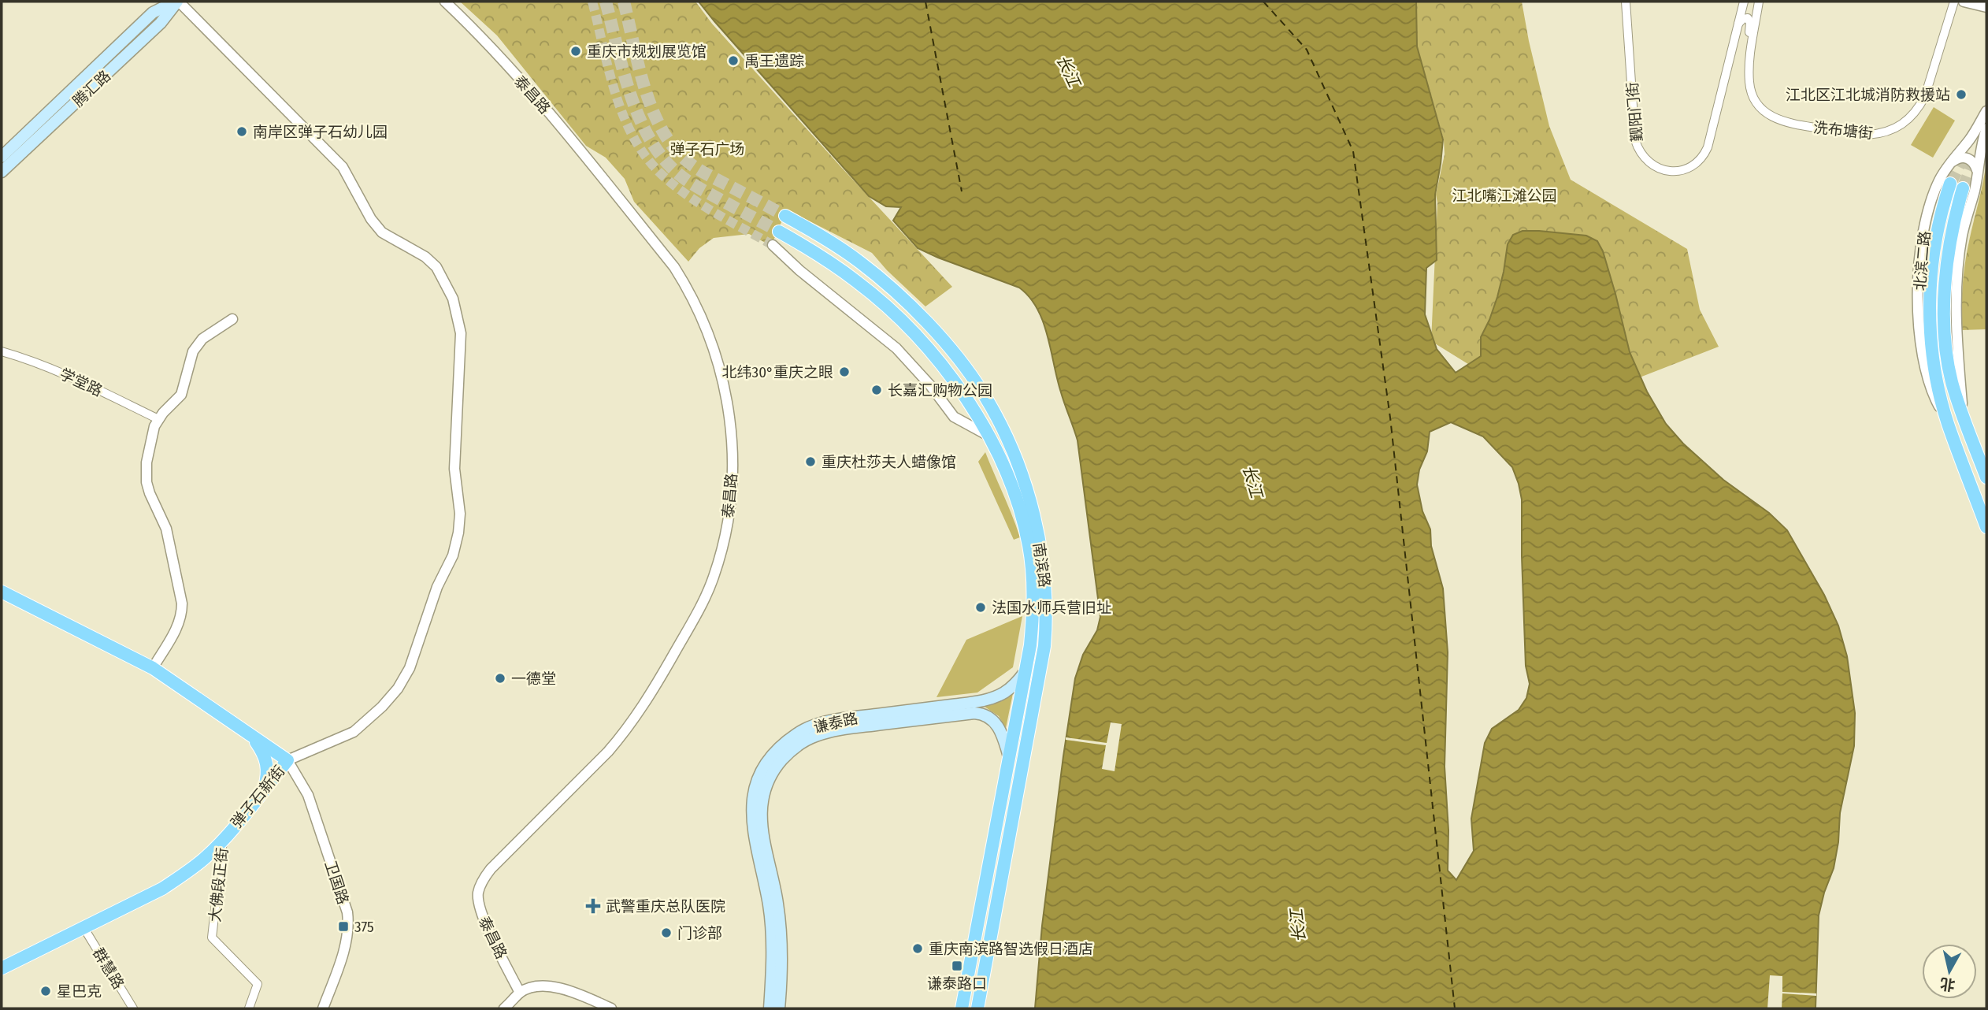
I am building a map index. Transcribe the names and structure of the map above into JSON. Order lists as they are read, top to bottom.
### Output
{
  "streets": {
    "main road": [
      "腾汇路",
      "北滨二路",
      "南滨路",
      "谦泰路",
      "弹子石新街"
    ],
    "street": [
      "泰昌路",
      "觐阳门街",
      "洗布塘街",
      "学堂路",
      "卫国路",
      "大佛段正街",
      "群慧路"
    ]
  },
  "crossings": [
    ["南滨路", "谦泰路"],
    ["弹子石新街", "卫国路"],
    ["弹子石新街", "大佛段正街"],
    ["弹子石新街", "群慧路"]
  ],
  "water": ["长江"],
  "parks": ["弹子石广场", "江北嘴江滩公园"],
  "places": {
    "other": [
      "重庆市规划展览馆",
      "禹王遗踪",
      "江北区江北城消防救援站",
      "南岸区弹子石幼儿园",
      "北纬30°重庆之眼",
      "长嘉汇购物公园",
      "重庆杜莎夫人蜡像馆",
      "法国水师兵营旧址",
      "一德堂",
      "门诊部",
      "重庆南滨路智选假日酒店",
      "星巴克"
    ],
    "health": ["武警重庆总队医院"],
    "transit": ["375", "谦泰路口"]
  },
  "north": "bottom"
}
